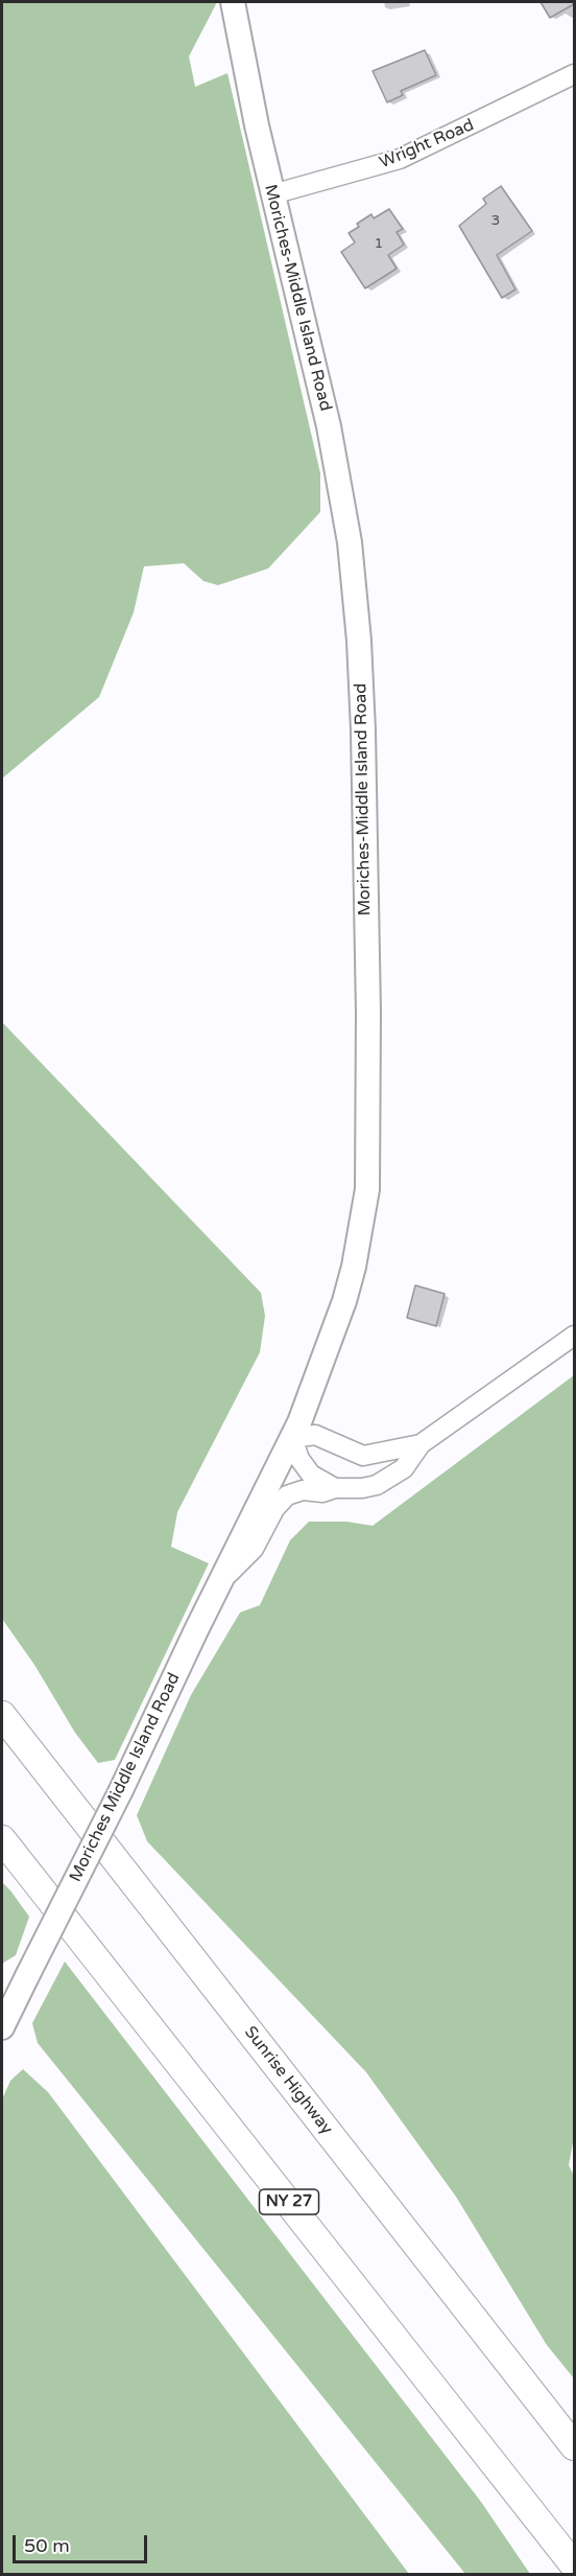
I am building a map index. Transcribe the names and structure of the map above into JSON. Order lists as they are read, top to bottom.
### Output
{
  "streets": {
    "highway": ["Sunrise Highway", "NY 27"],
    "main road": ["Moriches-Middle Island Road", "Moriches Middle Island Road"],
    "street": ["Wright Road"]
  },
  "crossings": [
    ["Wright Road", "Moriches-Middle Island Road"],
    ["Moriches-Middle Island Road", "Moriches Middle Island Road"]
  ],
  "house_numbers": ["3", "1"],
  "scale_bar": "50 m"
}
